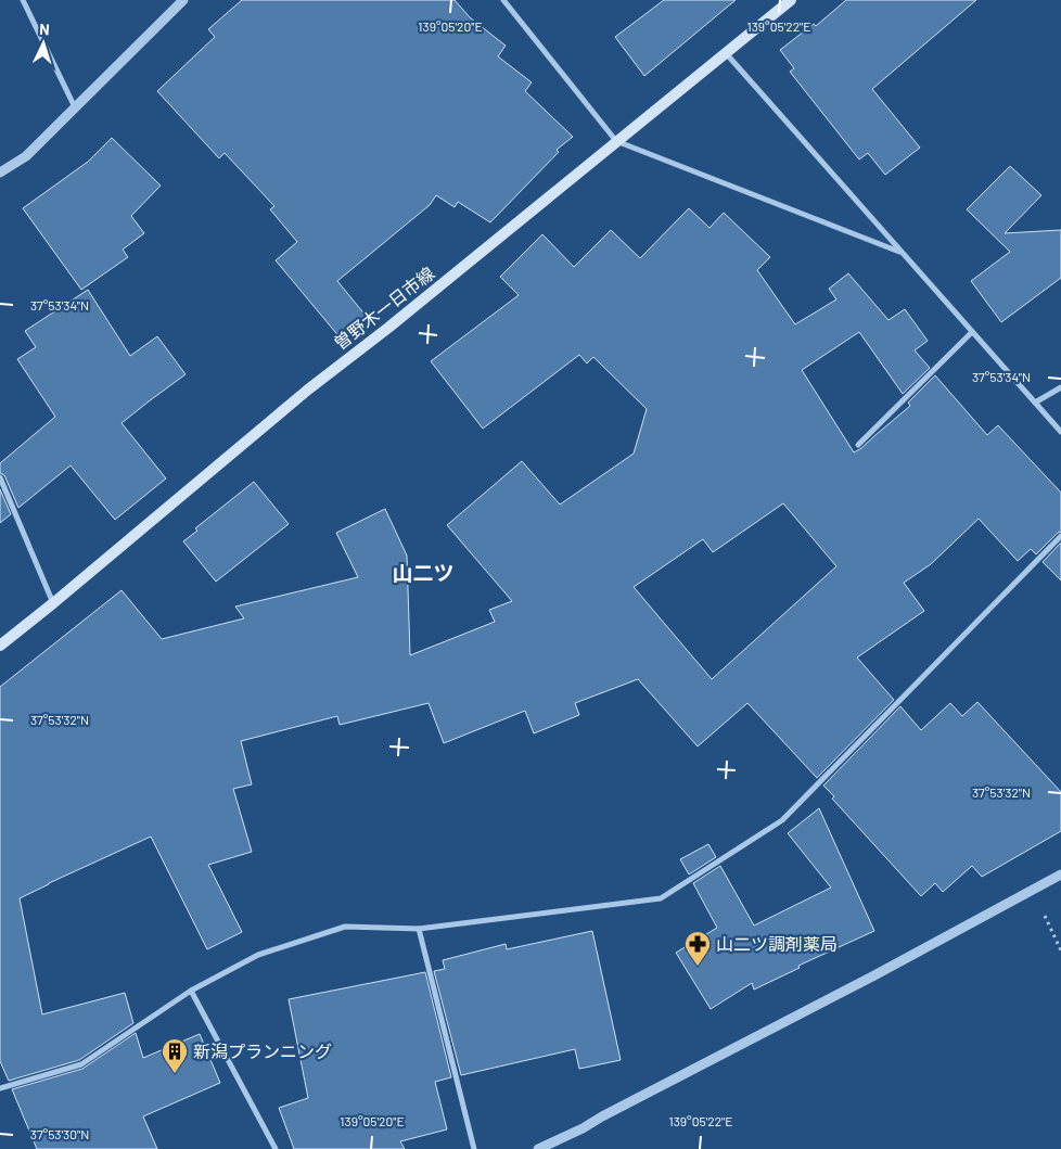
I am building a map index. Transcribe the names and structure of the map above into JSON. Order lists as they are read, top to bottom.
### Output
{
  "streets": {
    "main road": ["曽野木一日市線"]
  },
  "districts": ["山二ツ"],
  "places": {
    "pharmacy": ["山二ツ調剤薬局"],
    "building": ["新潟プランニング"]
  },
  "north": "top",
  "coordinates": [
    "139°05'20\"E",
    "139°05'22\"E",
    "37°53'34\"N",
    "37°53'32\"N",
    "37°53'30\"N"
  ]
}
